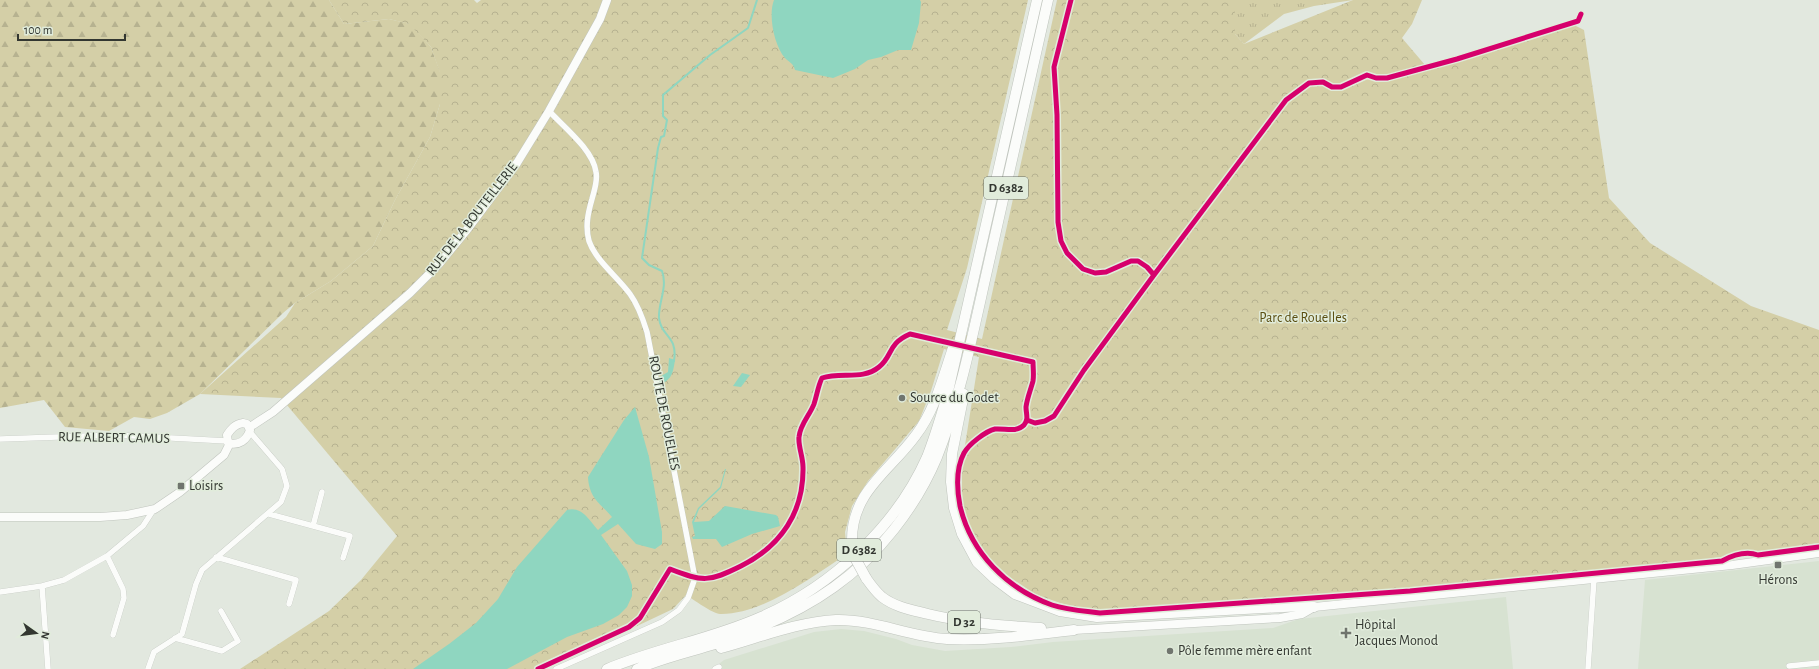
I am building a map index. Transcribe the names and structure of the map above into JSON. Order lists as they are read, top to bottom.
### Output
{
  "streets": {
    "highway": ["D 6382", "D 32"],
    "street": ["RUE DE LA BOUTEILLERIE", "ROUTE DE ROUELLES", "RUE ALBERT CAMUS"]
  },
  "crossings": [
    ["D 6382", "D 32"],
    ["RUE DE LA BOUTEILLERIE", "ROUTE DE ROUELLES"],
    ["RUE DE LA BOUTEILLERIE", "RUE ALBERT CAMUS"]
  ],
  "parks": ["Parc de Rouelles"],
  "places": {
    "other": ["Source du Godet", "Pôle femme mère enfant"],
    "transit": ["Loisirs", "Hérons"],
    "health": ["Hôpital Jacques Monod"]
  },
  "scale_bar": "100 m",
  "north": "right"
}
